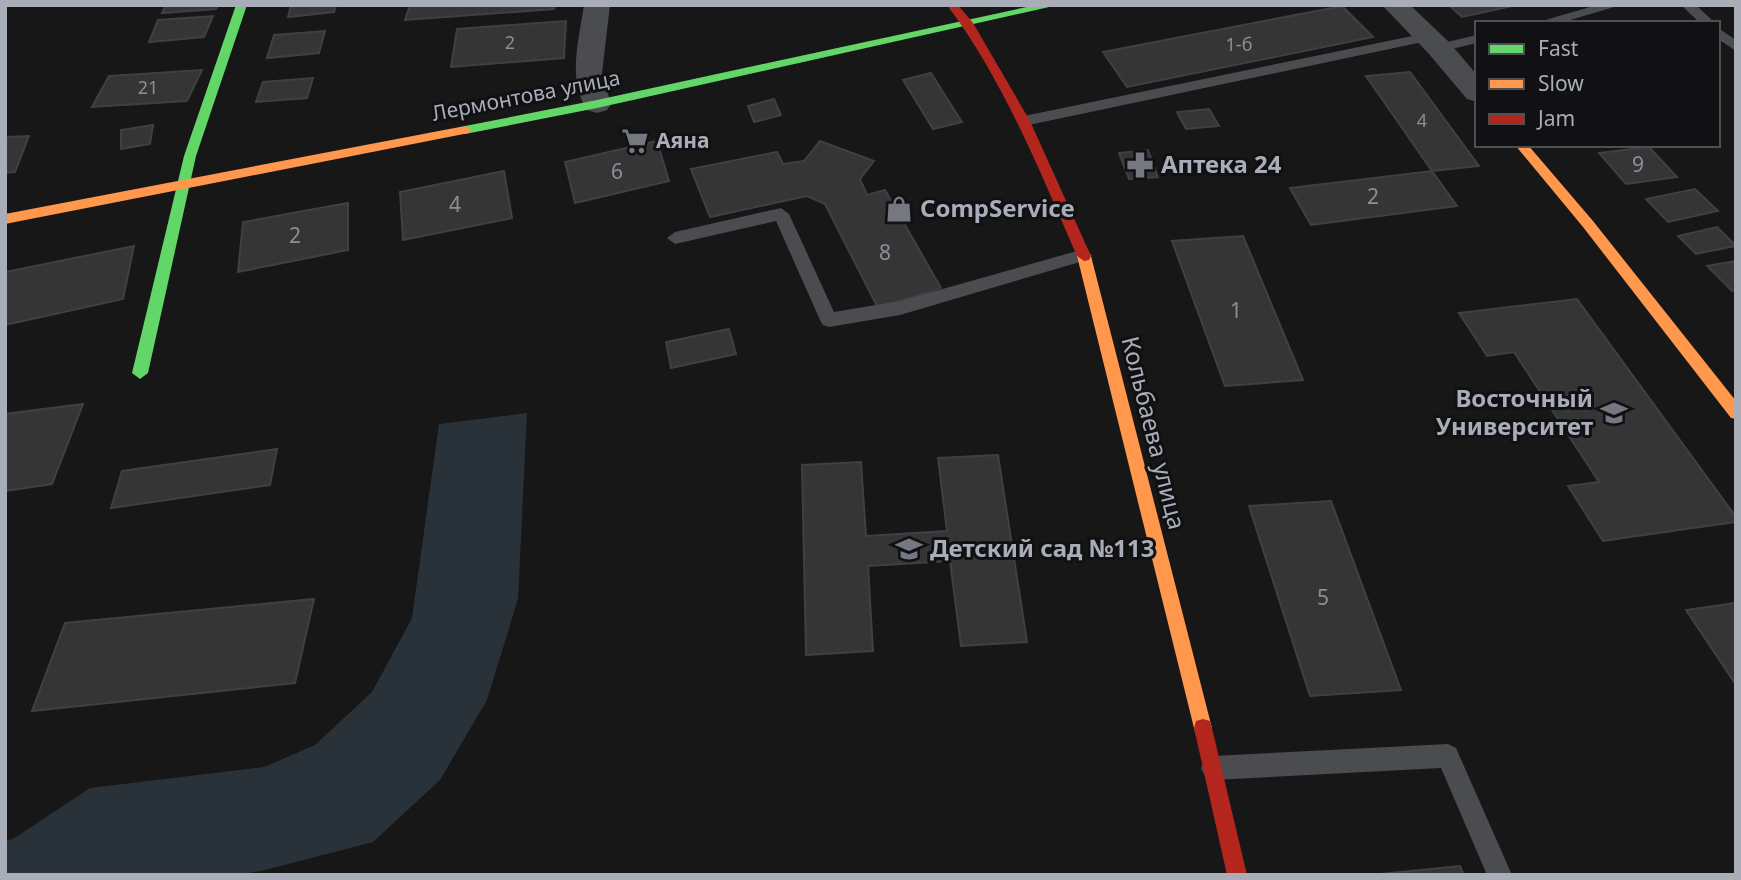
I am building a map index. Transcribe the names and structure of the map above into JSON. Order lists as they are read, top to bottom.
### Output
{
  "streets": {
    "main road": ["Лермонтова улица", "Кольбаева улица"]
  },
  "crossings": [
    ["Лермонтова улица", "Кольбаева улица"]
  ],
  "places": {
    "supermarket": ["Аяна"],
    "pharmacy": ["Аптека 24"],
    "shop": ["CompService"],
    "school or university": ["Восточный Университет", "Детский сад №113"]
  },
  "house_numbers": [
    "2",
    "1-б",
    "21",
    "4",
    "9",
    "6",
    "2",
    "4",
    "2",
    "8",
    "1",
    "5"
  ],
  "legend": ["Fast", "Slow", "Jam"]
}
